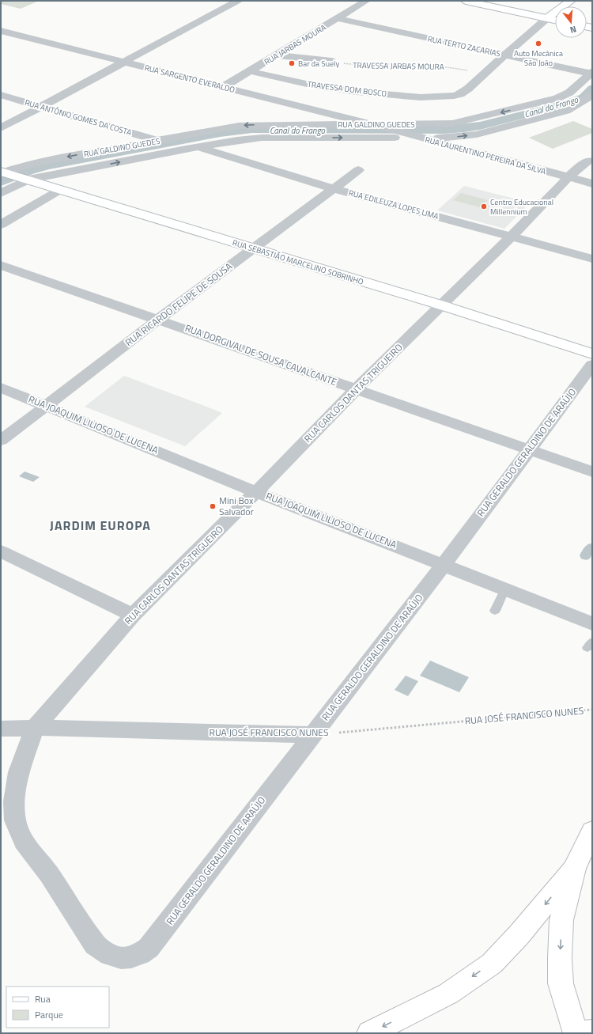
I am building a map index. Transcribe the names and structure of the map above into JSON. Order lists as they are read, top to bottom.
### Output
{
  "streets": {
    "main road": ["RUA SEBASTIÃO MARCELINO SOBRINHO"],
    "street": [
      "RUA JARBAS MOURA",
      "RUA TERTO ZACARIAS",
      "RUA SARGENTO EVERALDO",
      "TRAVESSA DOM BOSCO",
      "RUA ANTÓNIO GOMES DA COSTA",
      "RUA GALDINO GUEDES",
      "RUA LAURENTINO PEREIRA DA SILVA",
      "RUA EDILEUZA LOPES LIMA",
      "RUA RICARDO FELIPE DE SOUSA",
      "RUA DORGIVAL DE SOUSA CAVALCANTE",
      "RUA CARLOS DANTAS TRIGUEIRO",
      "RUA JOAQUIM LILIOSO DE LUCENA",
      "RUA GERALDO GERALDINO DE ARAÚJO",
      "RUA JOSÉ FRANCISCO NUNES"
    ],
    "path": ["TRAVESSA JARBAS MOURA"]
  },
  "crossings": [
    ["RUA JARBAS MOURA", "RUA TERTO ZACARIAS"],
    ["RUA JARBAS MOURA", "RUA SARGENTO EVERALDO"],
    ["RUA JARBAS MOURA", "TRAVESSA DOM BOSCO"],
    ["RUA TERTO ZACARIAS", "TRAVESSA DOM BOSCO"],
    ["RUA TERTO ZACARIAS", "RUA GALDINO GUEDES"],
    ["TRAVESSA JARBAS MOURA", "TRAVESSA DOM BOSCO"],
    ["RUA SARGENTO EVERALDO", "RUA GALDINO GUEDES"],
    ["RUA SARGENTO EVERALDO", "RUA LAURENTINO PEREIRA DA SILVA"],
    ["RUA ANTÓNIO GOMES DA COSTA", "RUA GALDINO GUEDES"],
    ["RUA GALDINO GUEDES", "RUA LAURENTINO PEREIRA DA SILVA"],
    ["RUA GALDINO GUEDES", "RUA EDILEUZA LOPES LIMA"],
    ["RUA GALDINO GUEDES", "RUA SEBASTIÃO MARCELINO SOBRINHO"],
    ["RUA LAURENTINO PEREIRA DA SILVA", "RUA CARLOS DANTAS TRIGUEIRO"],
    ["RUA EDILEUZA LOPES LIMA", "RUA RICARDO FELIPE DE SOUSA"],
    ["RUA EDILEUZA LOPES LIMA", "RUA CARLOS DANTAS TRIGUEIRO"],
    ["RUA SEBASTIÃO MARCELINO SOBRINHO", "RUA RICARDO FELIPE DE SOUSA"],
    ["RUA SEBASTIÃO MARCELINO SOBRINHO", "RUA CARLOS DANTAS TRIGUEIRO"],
    ["RUA RICARDO FELIPE DE SOUSA", "RUA DORGIVAL DE SOUSA CAVALCANTE"],
    ["RUA RICARDO FELIPE DE SOUSA", "RUA JOAQUIM LILIOSO DE LUCENA"],
    ["RUA DORGIVAL DE SOUSA CAVALCANTE", "RUA CARLOS DANTAS TRIGUEIRO"],
    ["RUA DORGIVAL DE SOUSA CAVALCANTE", "RUA GERALDO GERALDINO DE ARAÚJO"],
    ["RUA CARLOS DANTAS TRIGUEIRO", "RUA JOAQUIM LILIOSO DE LUCENA"],
    ["RUA CARLOS DANTAS TRIGUEIRO", "RUA GERALDO GERALDINO DE ARAÚJO"],
    ["RUA CARLOS DANTAS TRIGUEIRO", "RUA JOSÉ FRANCISCO NUNES"],
    ["RUA JOAQUIM LILIOSO DE LUCENA", "RUA GERALDO GERALDINO DE ARAÚJO"],
    ["RUA GERALDO GERALDINO DE ARAÚJO", "RUA JOSÉ FRANCISCO NUNES"]
  ],
  "districts": ["JARDIM EUROPA"],
  "water": ["Canal do Frango"],
  "places": [
    "Auto Mecânica São João",
    "Bar da Suely",
    "Centro Educacional Millennium",
    "Mini Box Salvador"
  ],
  "legend": ["Rua", "Parque"],
  "north": "bottom"
}
